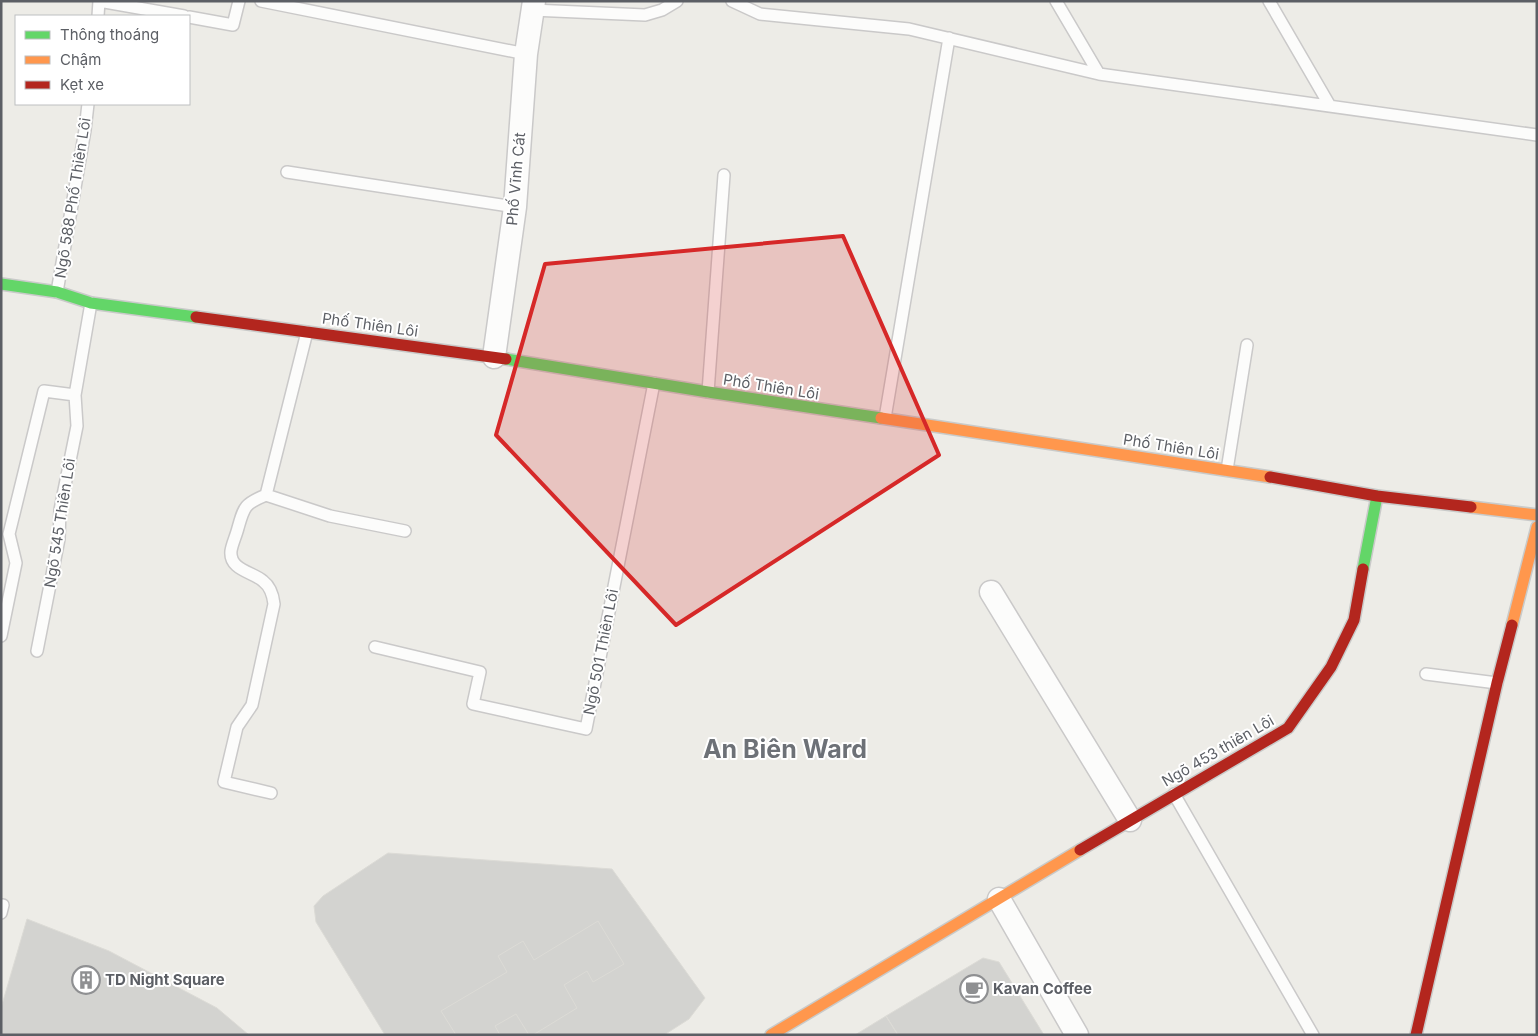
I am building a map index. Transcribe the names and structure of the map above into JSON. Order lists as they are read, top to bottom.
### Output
{
  "streets": {
    "main road": ["Phố Thiên Lôi", "Ngõ 453 thiên Lôi"],
    "street": ["Phố Vĩnh Cát"],
    "lane": ["Ngõ 588 Phố Thiên Lôi", "Ngõ 545 Thiên Lôi", "Ngõ 501 Thiên Lôi"]
  },
  "crossings": [
    ["Phố Vĩnh Cát", "Phố Thiên Lôi"],
    ["Ngõ 588 Phố Thiên Lôi", "Phố Thiên Lôi"],
    ["Phố Thiên Lôi", "Ngõ 545 Thiên Lôi"],
    ["Phố Thiên Lôi", "Ngõ 501 Thiên Lôi"],
    ["Phố Thiên Lôi", "Ngõ 453 thiên Lôi"]
  ],
  "districts": ["An Biên Ward"],
  "places": {
    "building": ["TD Night Square"],
    "cafe": ["Kavan Coffee"]
  },
  "legend": ["Thông thoáng", "Chậm", "Kẹt xe"]
}
